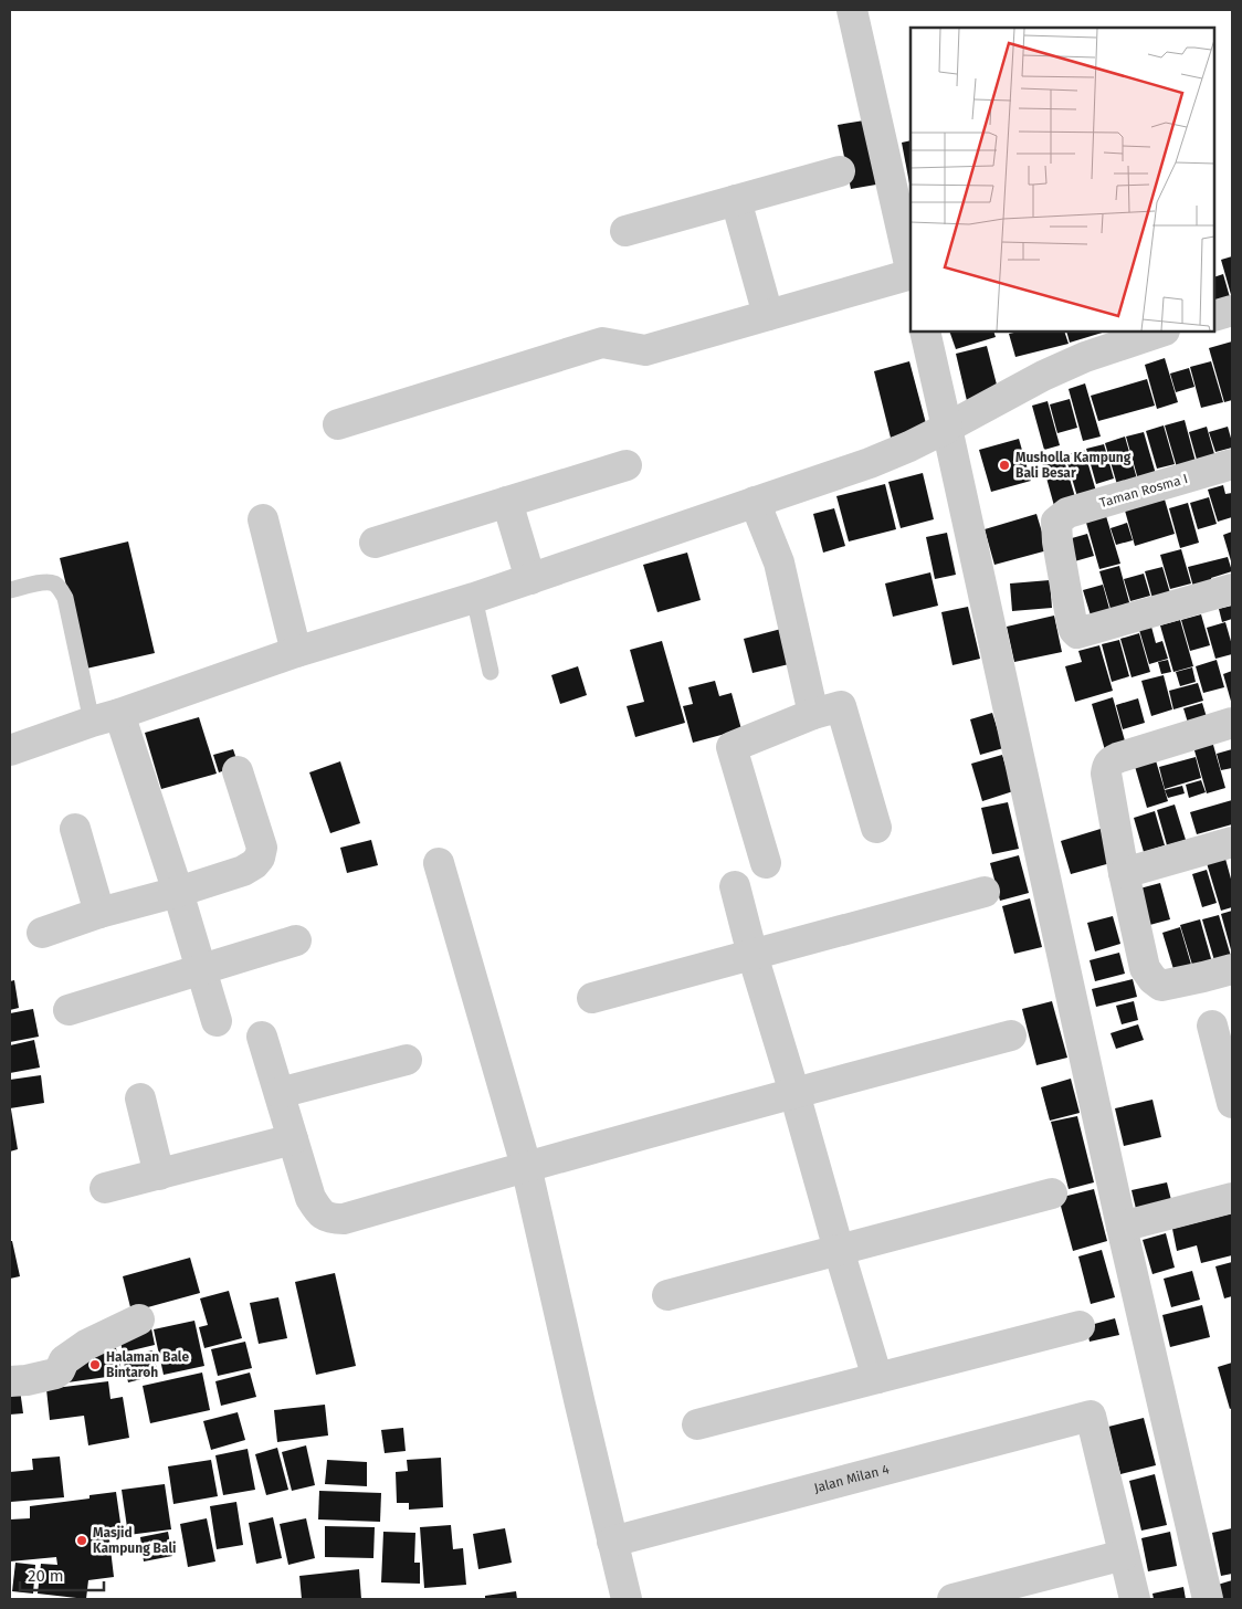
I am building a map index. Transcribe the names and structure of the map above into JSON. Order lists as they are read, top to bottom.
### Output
{
  "streets": {
    "street": ["Taman Rosma I", "Jalan Milan 4"]
  },
  "places": ["Musholla Kampung Bali Besar", "Halaman Bale Bintaroh", "Masjid Kampung Bali"],
  "scale_bar": "20 m"
}
